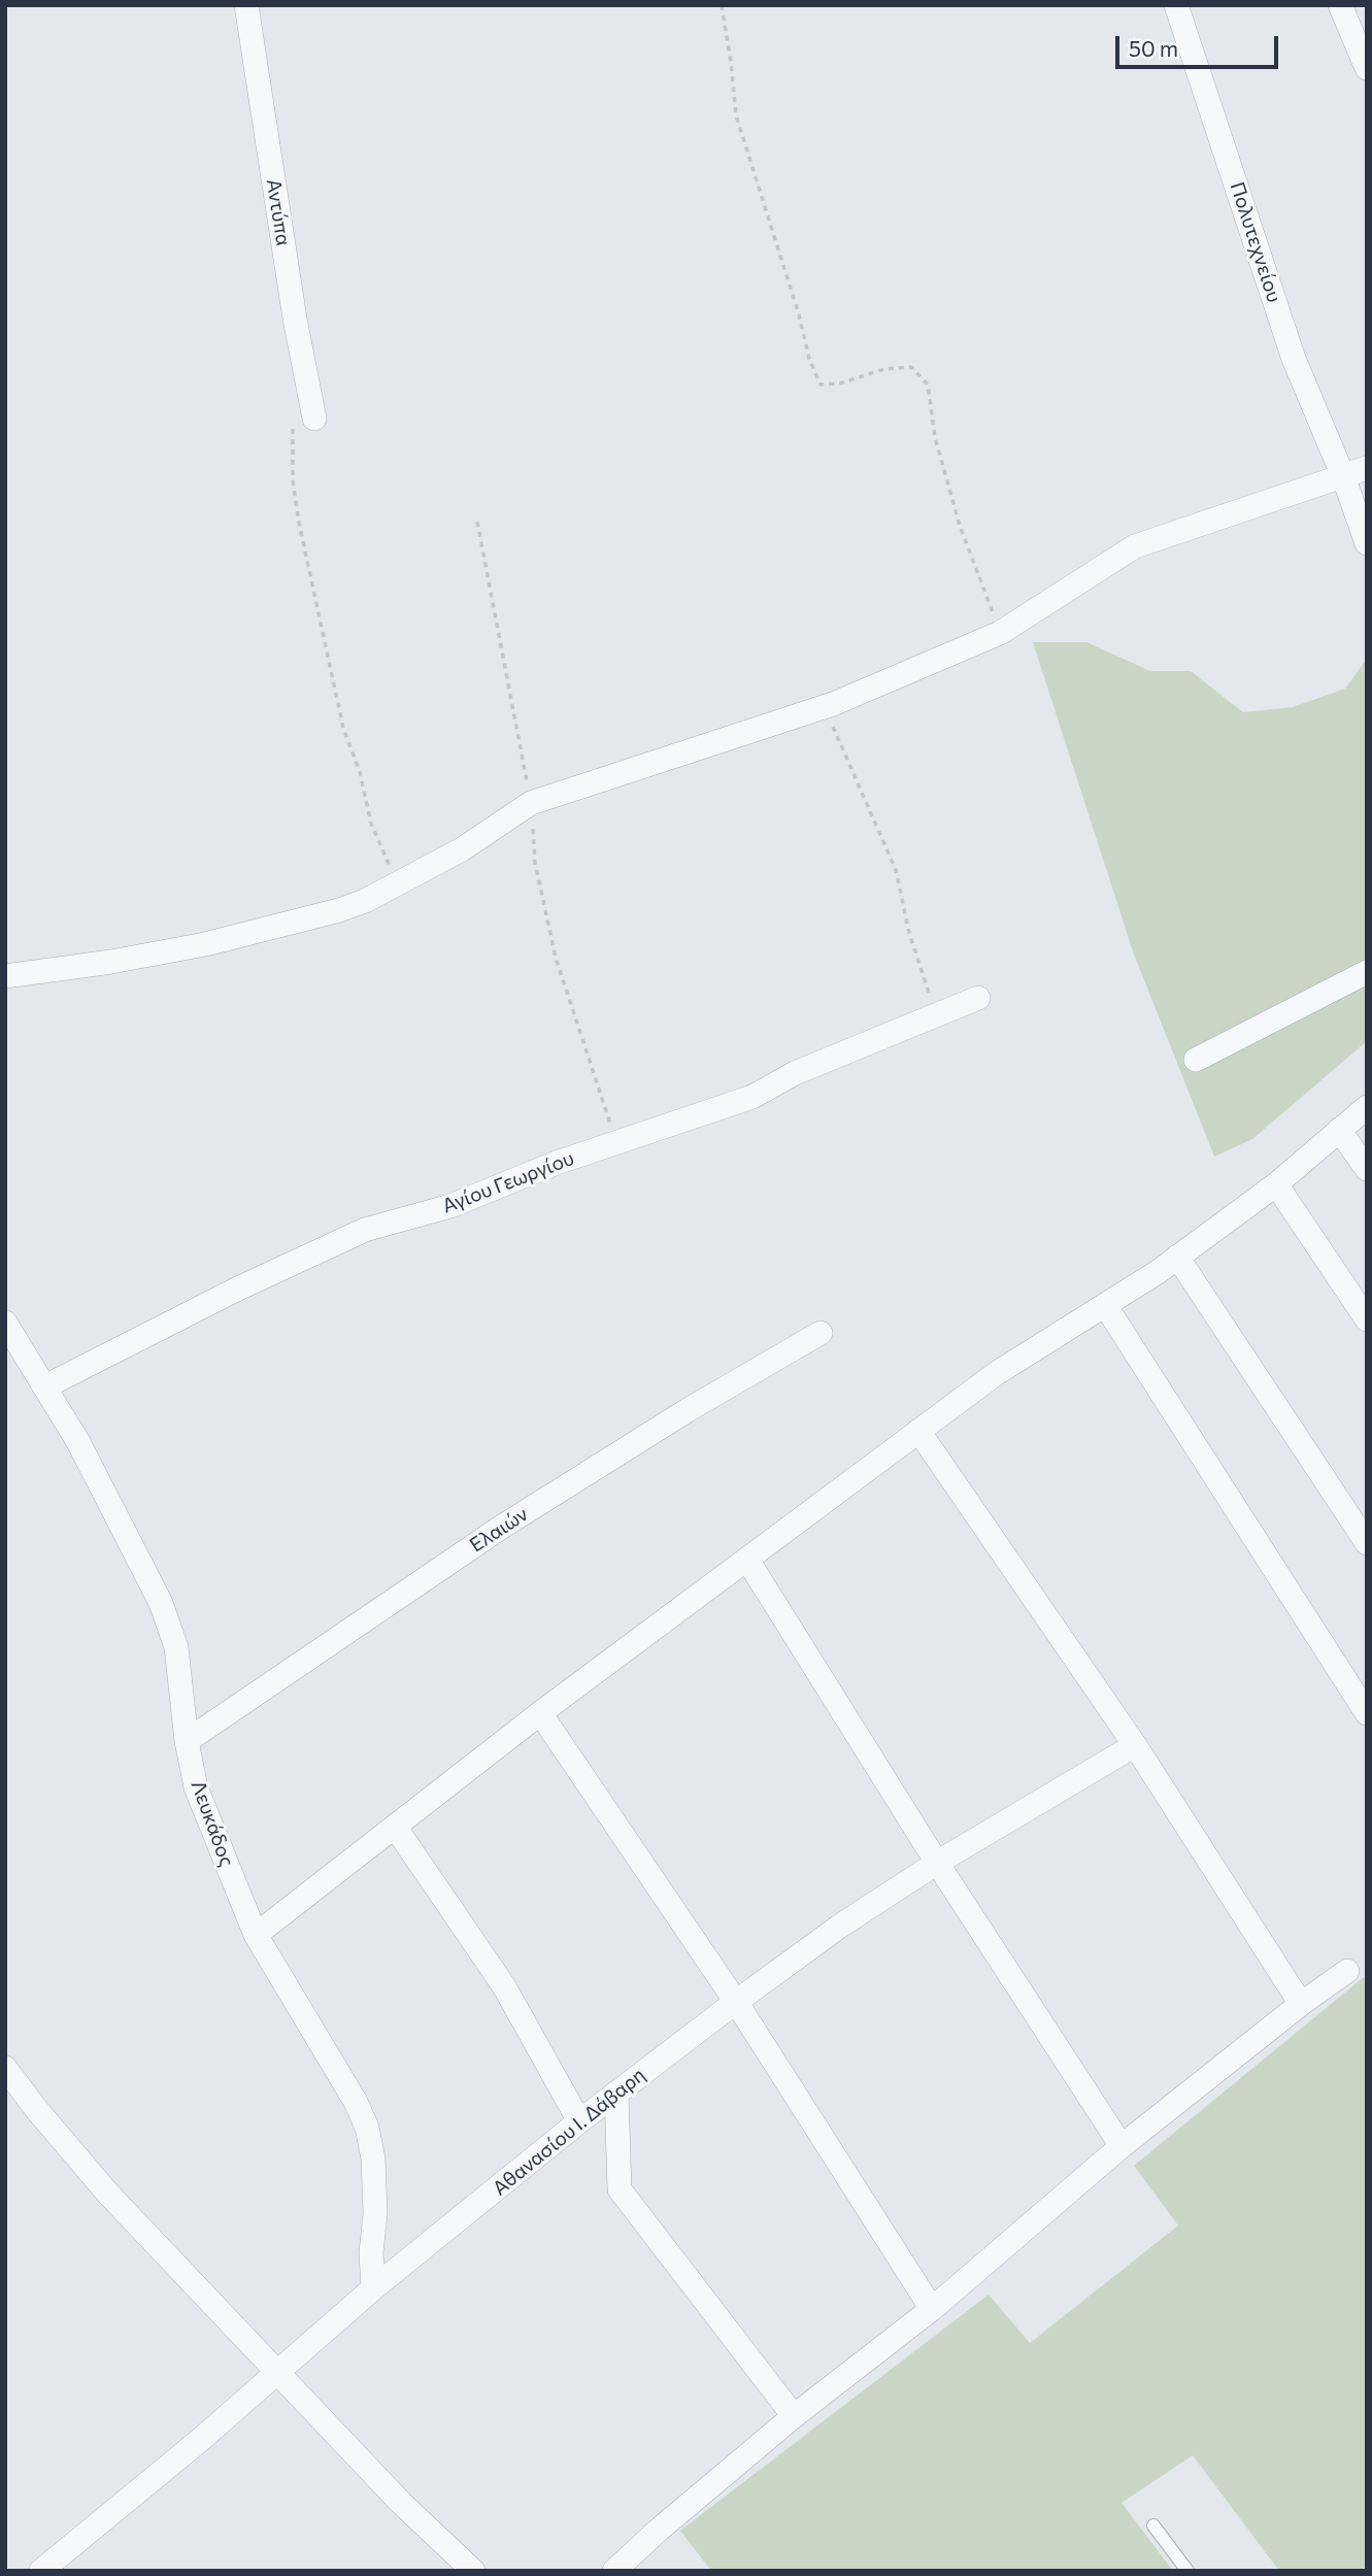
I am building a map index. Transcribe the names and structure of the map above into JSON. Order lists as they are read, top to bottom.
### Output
{
  "streets": {
    "street": [
      "Αντύπα",
      "Πολυτεχνείου",
      "Αγίου Γεωργίου",
      "Ελαιών",
      "Λευκάδος",
      "Αθανασίου Ι. Δάβαρη"
    ]
  },
  "crossings": [
    ["Αγίου Γεωργίου", "Λευκάδος"],
    ["Ελαιών", "Λευκάδος"],
    ["Λευκάδος", "Αθανασίου Ι. Δάβαρη"]
  ],
  "scale_bar": "50 m"
}
